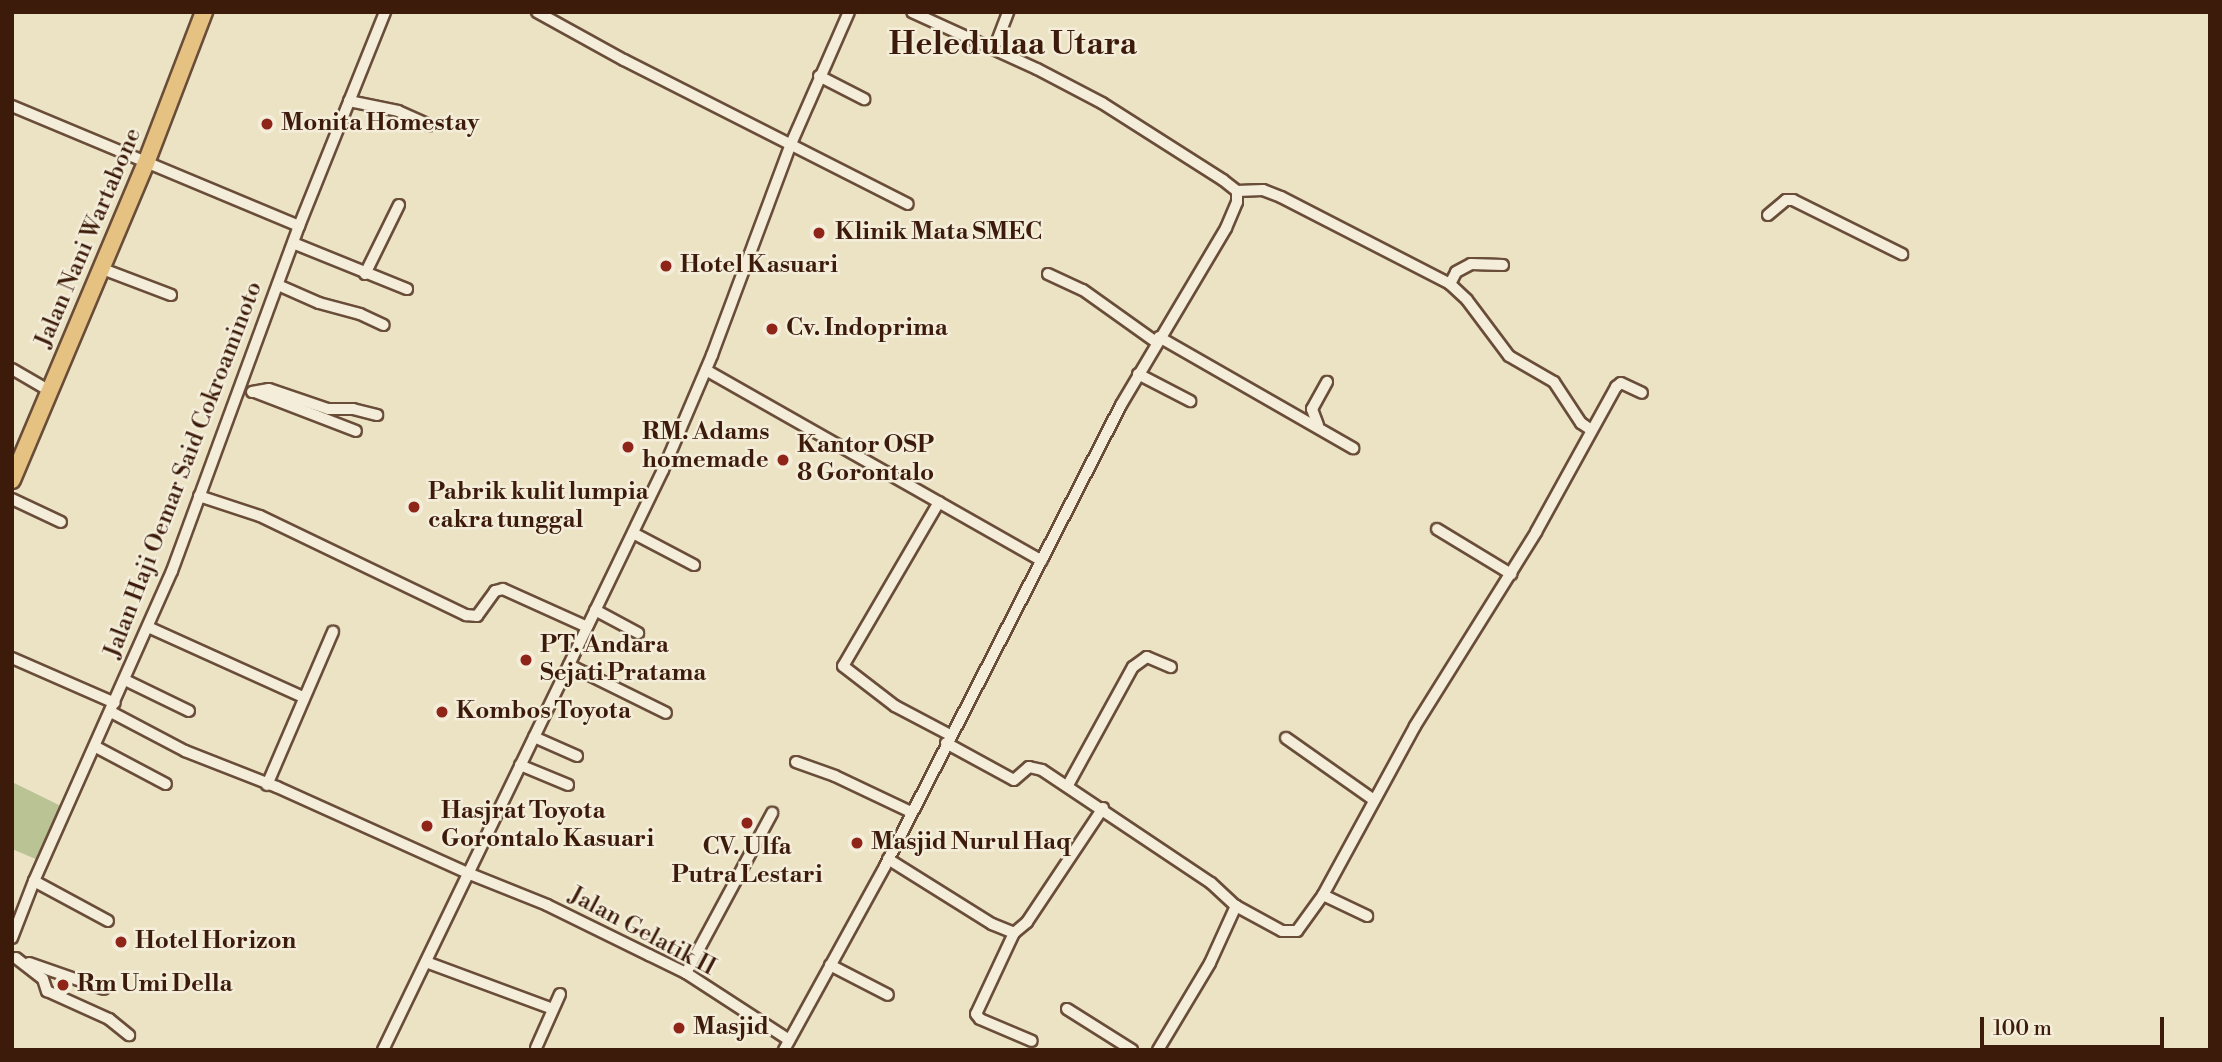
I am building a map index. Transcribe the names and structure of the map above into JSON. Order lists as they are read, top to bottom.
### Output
{
  "streets": {
    "main road": ["Jalan Nani Wartabone"],
    "street": ["Jalan Haji Oemar Said Cokroaminoto", "Jalan Gelatik II"]
  },
  "crossings": [
    ["Jalan Haji Oemar Said Cokroaminoto", "Jalan Gelatik II"]
  ],
  "districts": ["Heledulaa Utara"],
  "places": [
    "Monita Homestay",
    "Klinik Mata SMEC",
    "Hotel Kasuari",
    "Cv. Indoprima",
    "RM. Adams homemade",
    "Kantor OSP 8 Gorontalo",
    "Pabrik kulit lumpia cakra tunggal",
    "PT. Andara Sejati Pratama",
    "Kombos Toyota",
    "CV. Ulfa Putra Lestari",
    "Hasjrat Toyota Gorontalo Kasuari",
    "Masjid Nurul Haq",
    "Hotel Horizon",
    "Rm Umi Della",
    "Masjid"
  ],
  "scale_bar": "100 m"
}
